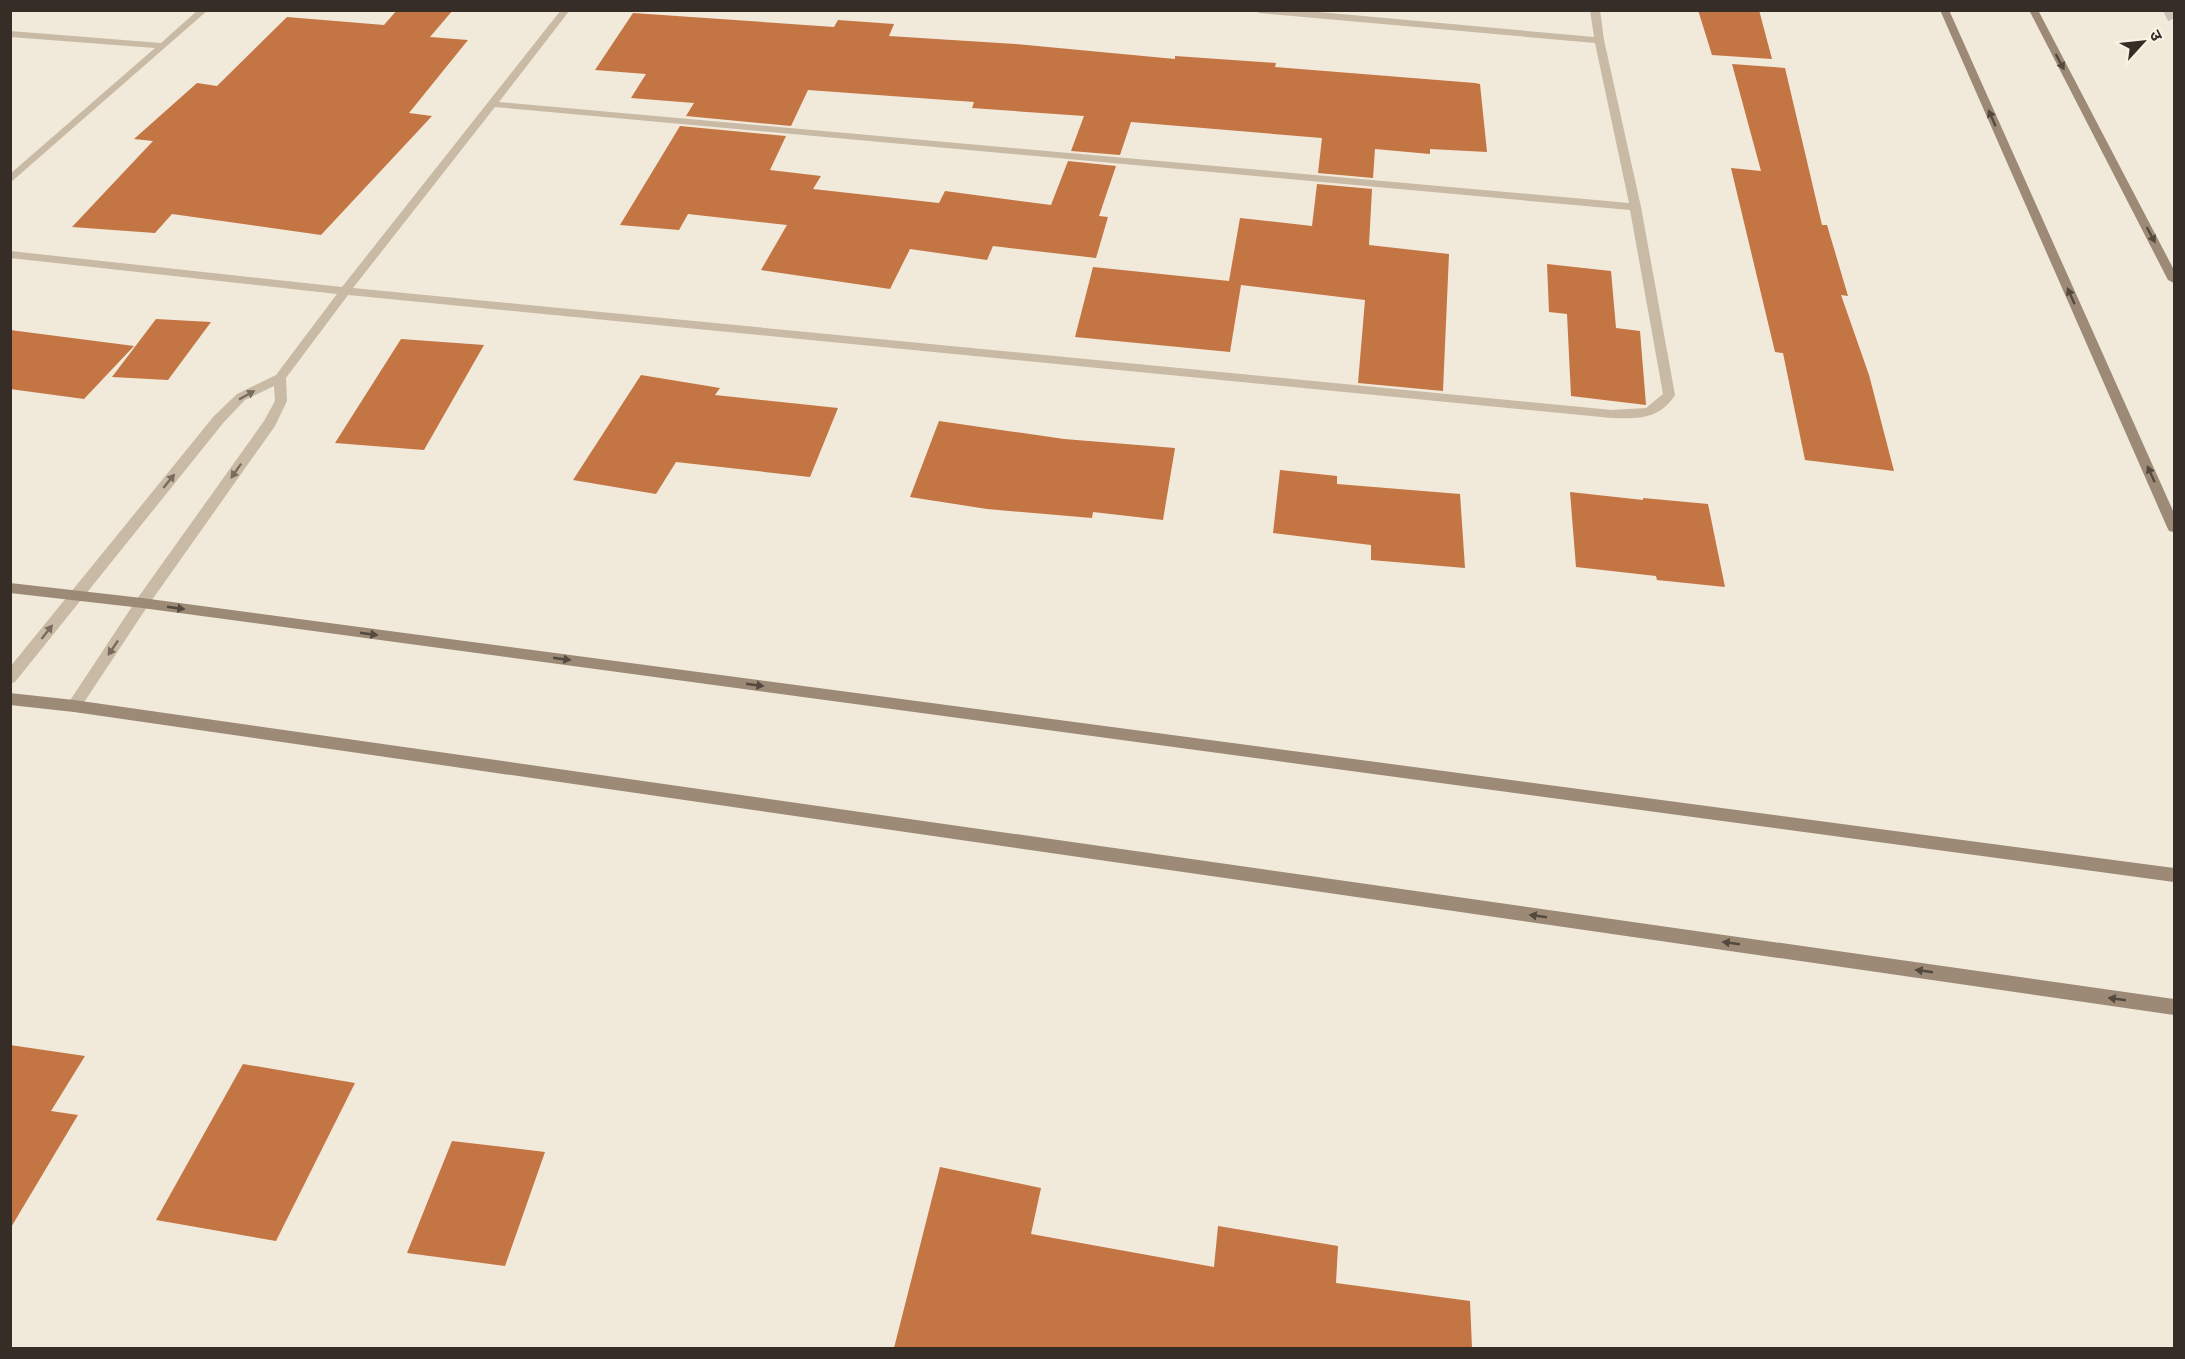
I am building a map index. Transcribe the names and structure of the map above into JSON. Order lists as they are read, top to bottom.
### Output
{
  "north": "top right"
}
